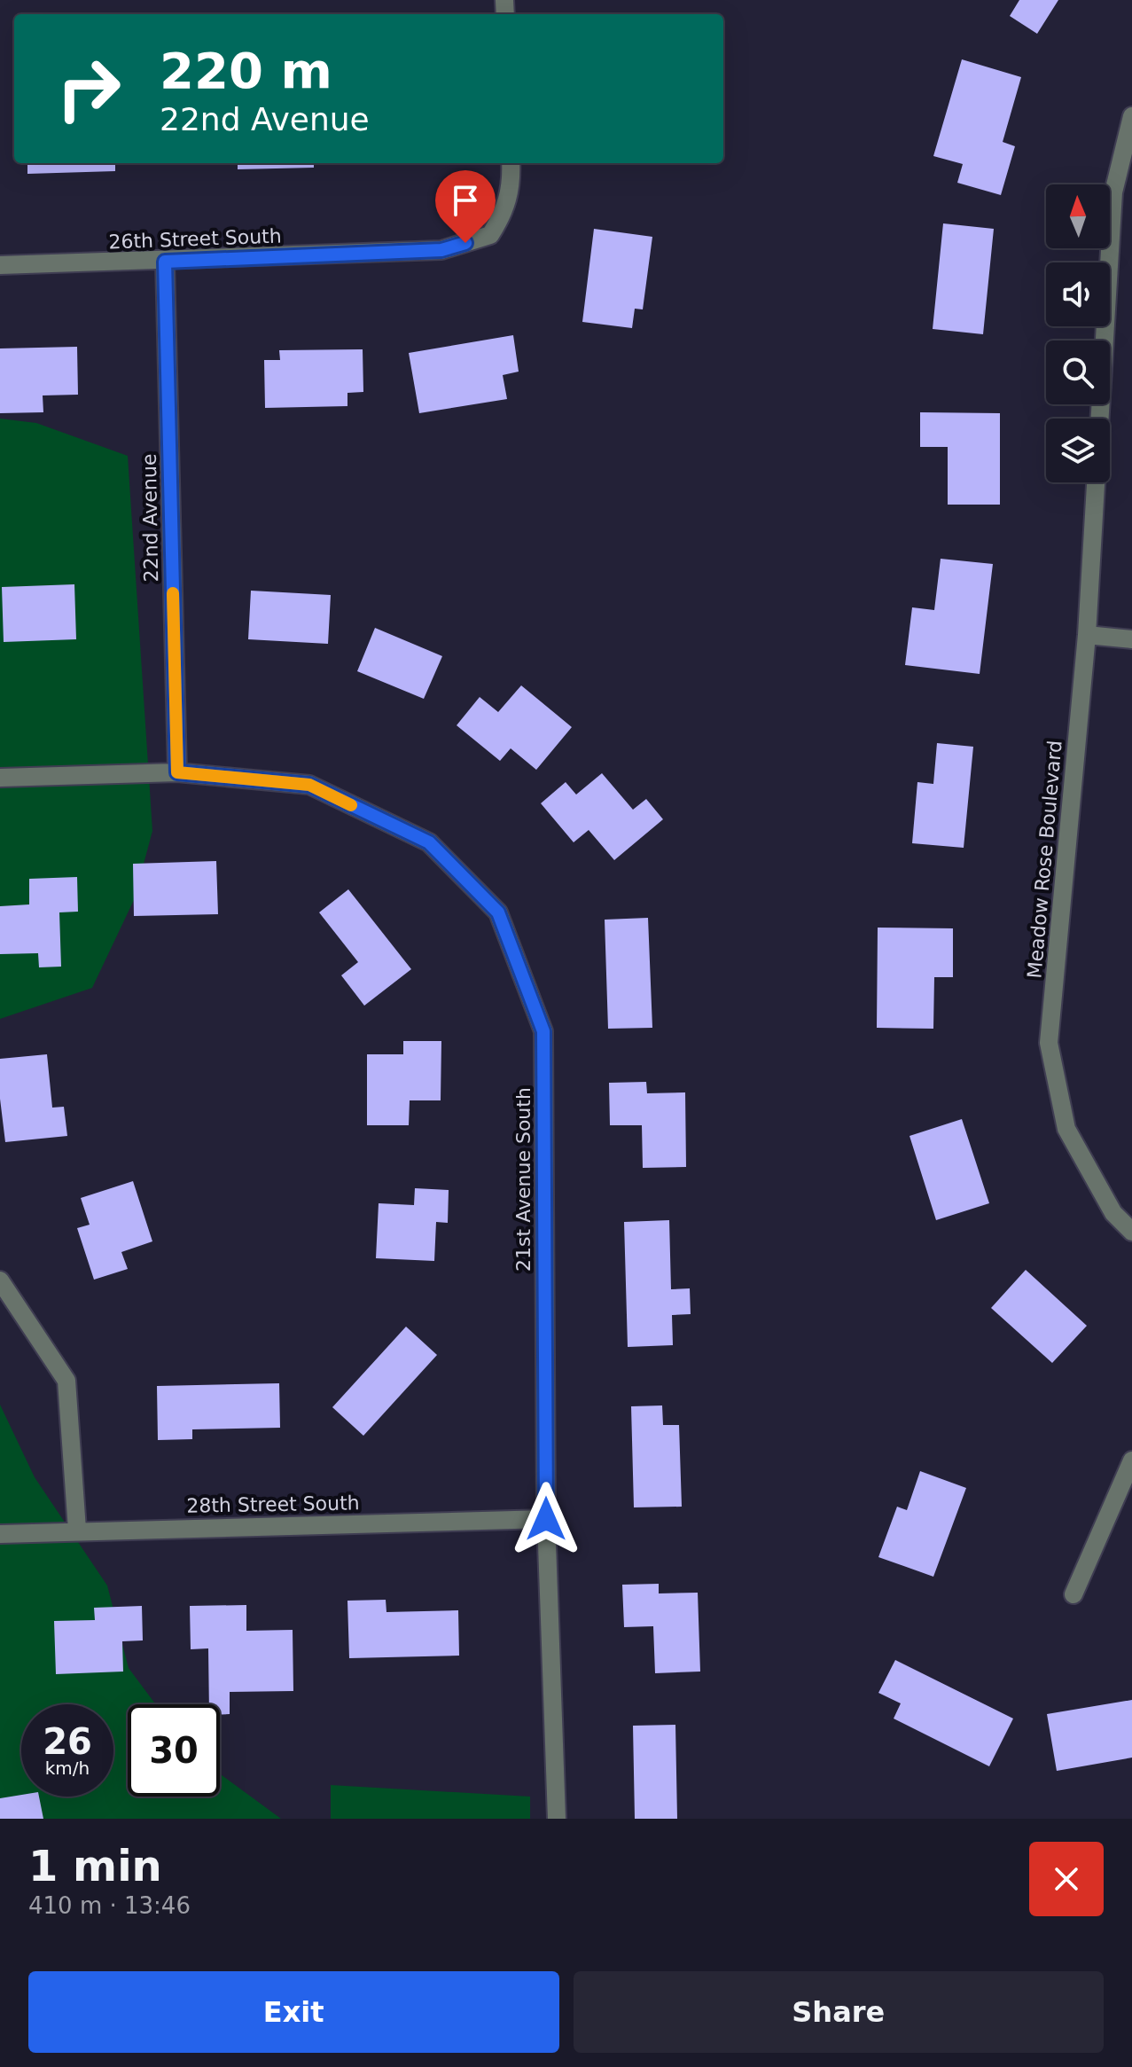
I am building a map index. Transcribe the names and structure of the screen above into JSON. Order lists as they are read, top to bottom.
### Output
{
  "streets": {
    "street": [
      "26th Street South",
      "22nd Avenue",
      "Meadow Rose Boulevard",
      "21st Avenue South",
      "28th Street South"
    ]
  },
  "crossings": [
    ["26th Street South", "22nd Avenue"],
    ["22nd Avenue", "21st Avenue South"],
    ["21st Avenue South", "28th Street South"]
  ],
  "north": "top",
  "page": {
    "turn": ["220 m", "22nd Avenue"],
    "speed": "26 km/h",
    "limit": "30",
    "heading": ["1 min", "410 m · 13:46"],
    "buttons": ["Exit", "Share"]
  }
}
